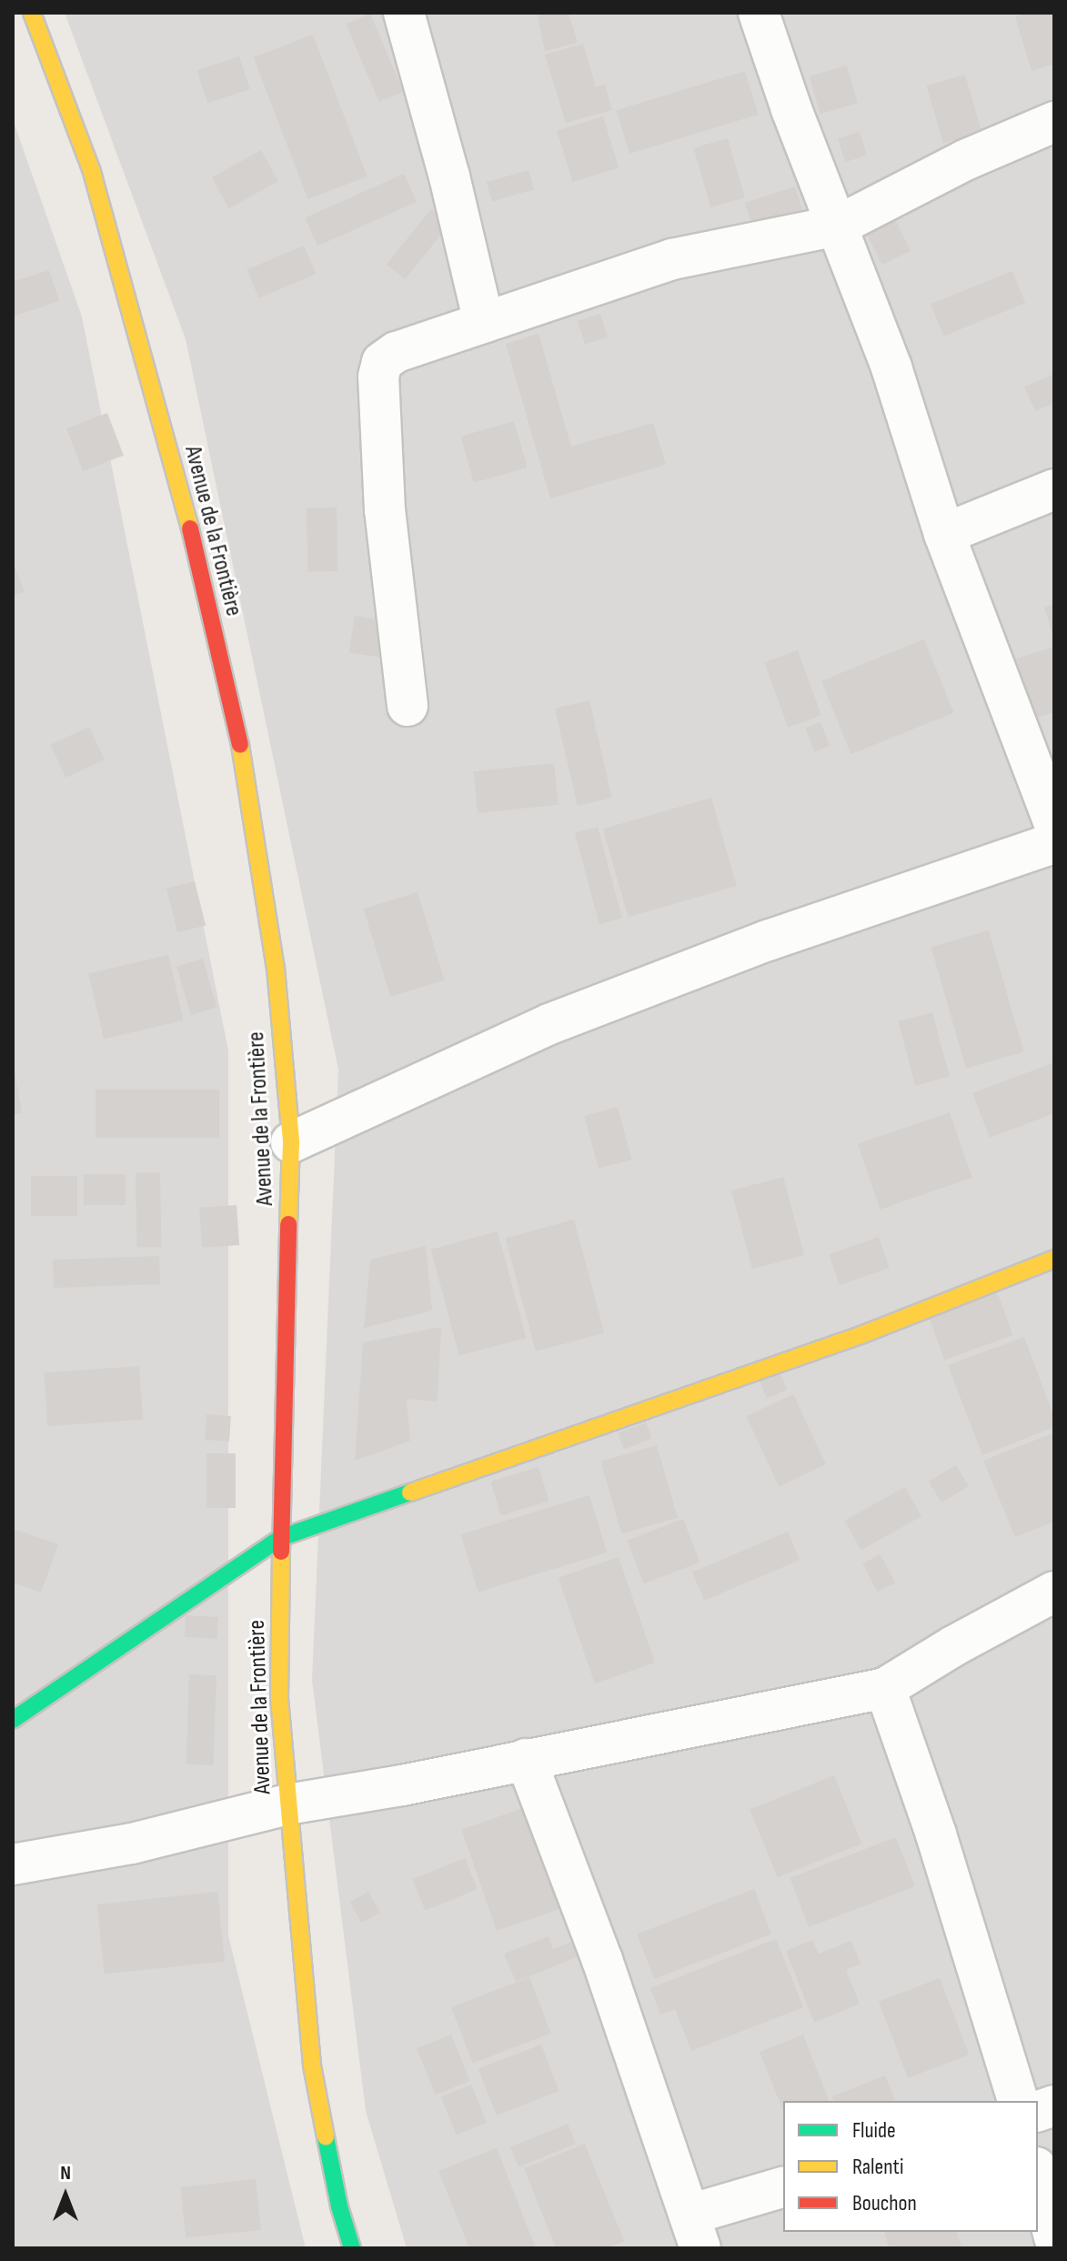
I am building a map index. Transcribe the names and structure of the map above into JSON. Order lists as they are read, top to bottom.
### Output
{
  "streets": {
    "street": ["Avenue de la Frontière"]
  },
  "legend": ["Fluide", "Ralenti", "Bouchon"],
  "north": "top"
}
